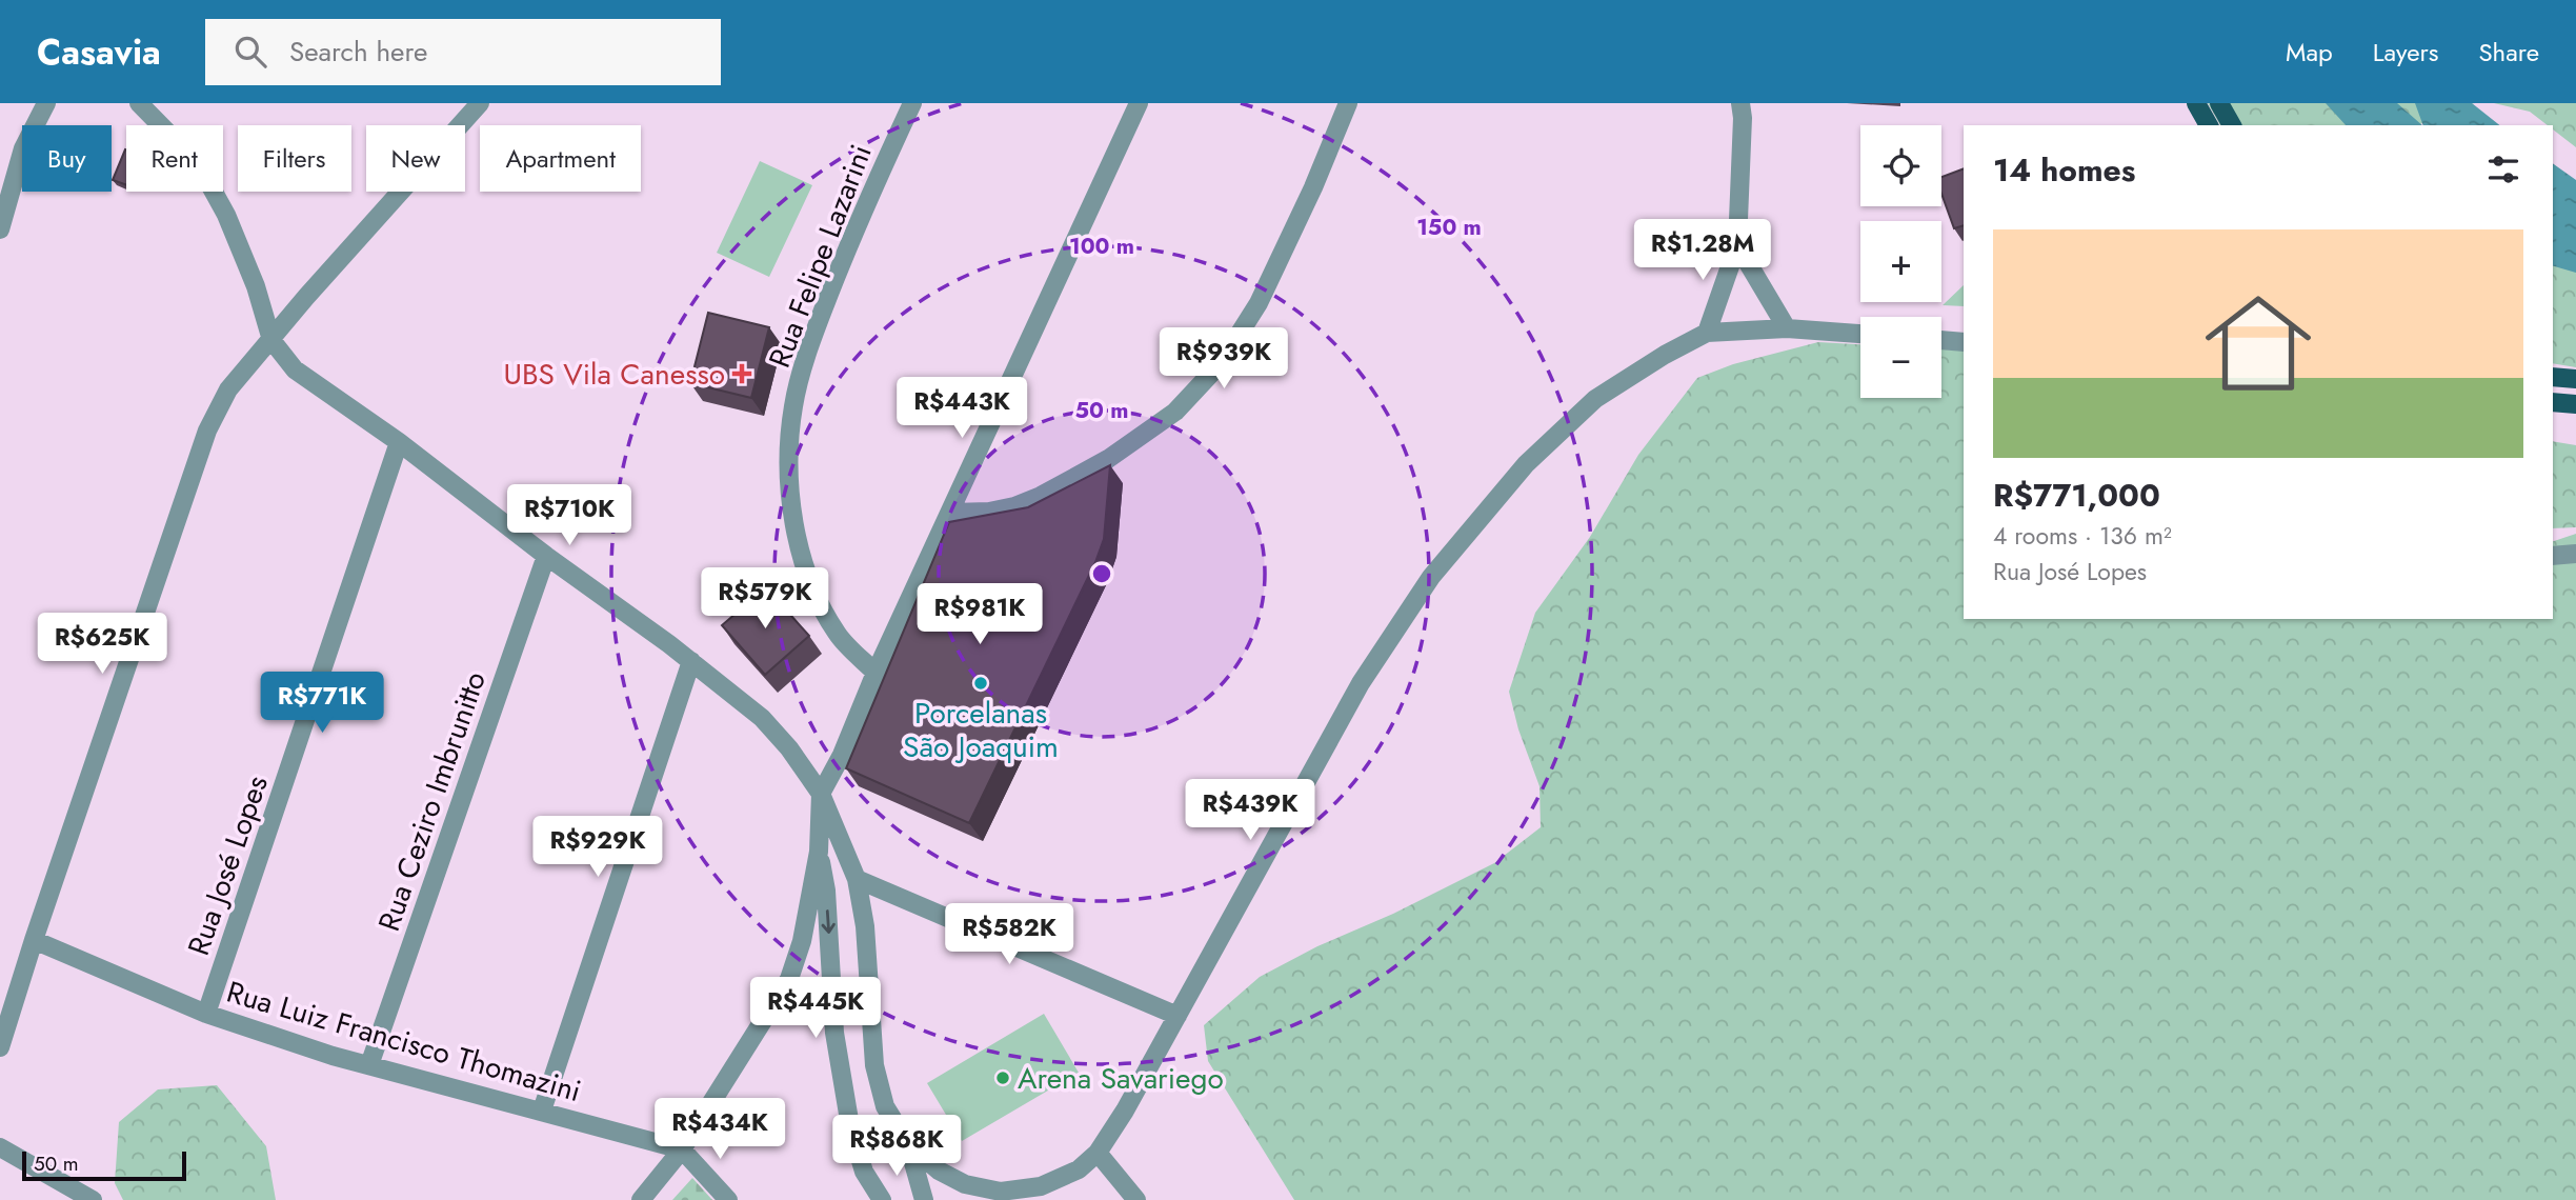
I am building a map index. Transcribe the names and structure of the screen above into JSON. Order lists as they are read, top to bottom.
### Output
{
  "streets": {
    "street": [
      "Rua Felipe Lazarini",
      "Rua Ceziro Imbrunitto",
      "Rua José Lopes",
      "Rua Luiz Francisco Thomazini"
    ]
  },
  "crossings": [
    ["Rua Ceziro Imbrunitto", "Rua Luiz Francisco Thomazini"],
    ["Rua José Lopes", "Rua Luiz Francisco Thomazini"]
  ],
  "places": {
    "health": ["UBS Vila Canesso"],
    "other": ["Porcelanas São Joaquim", "Arena Savariego"]
  },
  "scale_bar": "50 m",
  "page": {
    "header": "Casavia",
    "search": "Search here",
    "nav": ["Map", "Layers", "Share"],
    "map_buttons": ["+", "−"],
    "chip": [
      "Buy",
      "Rent",
      "Filters",
      "New",
      "Apartment"
    ],
    "heading": "14 homes",
    "list": [
      {
        "name": "R$771,000",
        "note": "4 rooms · 136 m² · Rua José Lopes"
      }
    ],
    "price": [
      "R$1.28M",
      "R$939K",
      "R$443K",
      "R$710K",
      "R$579K",
      "R$981K",
      "R$625K",
      "R$771K",
      "R$439K",
      "R$929K",
      "R$582K",
      "R$445K",
      "R$434K",
      "R$868K"
    ],
    "scale": "50 m"
  },
  "rings": ["150 m", "100 m", "50 m"]
}
